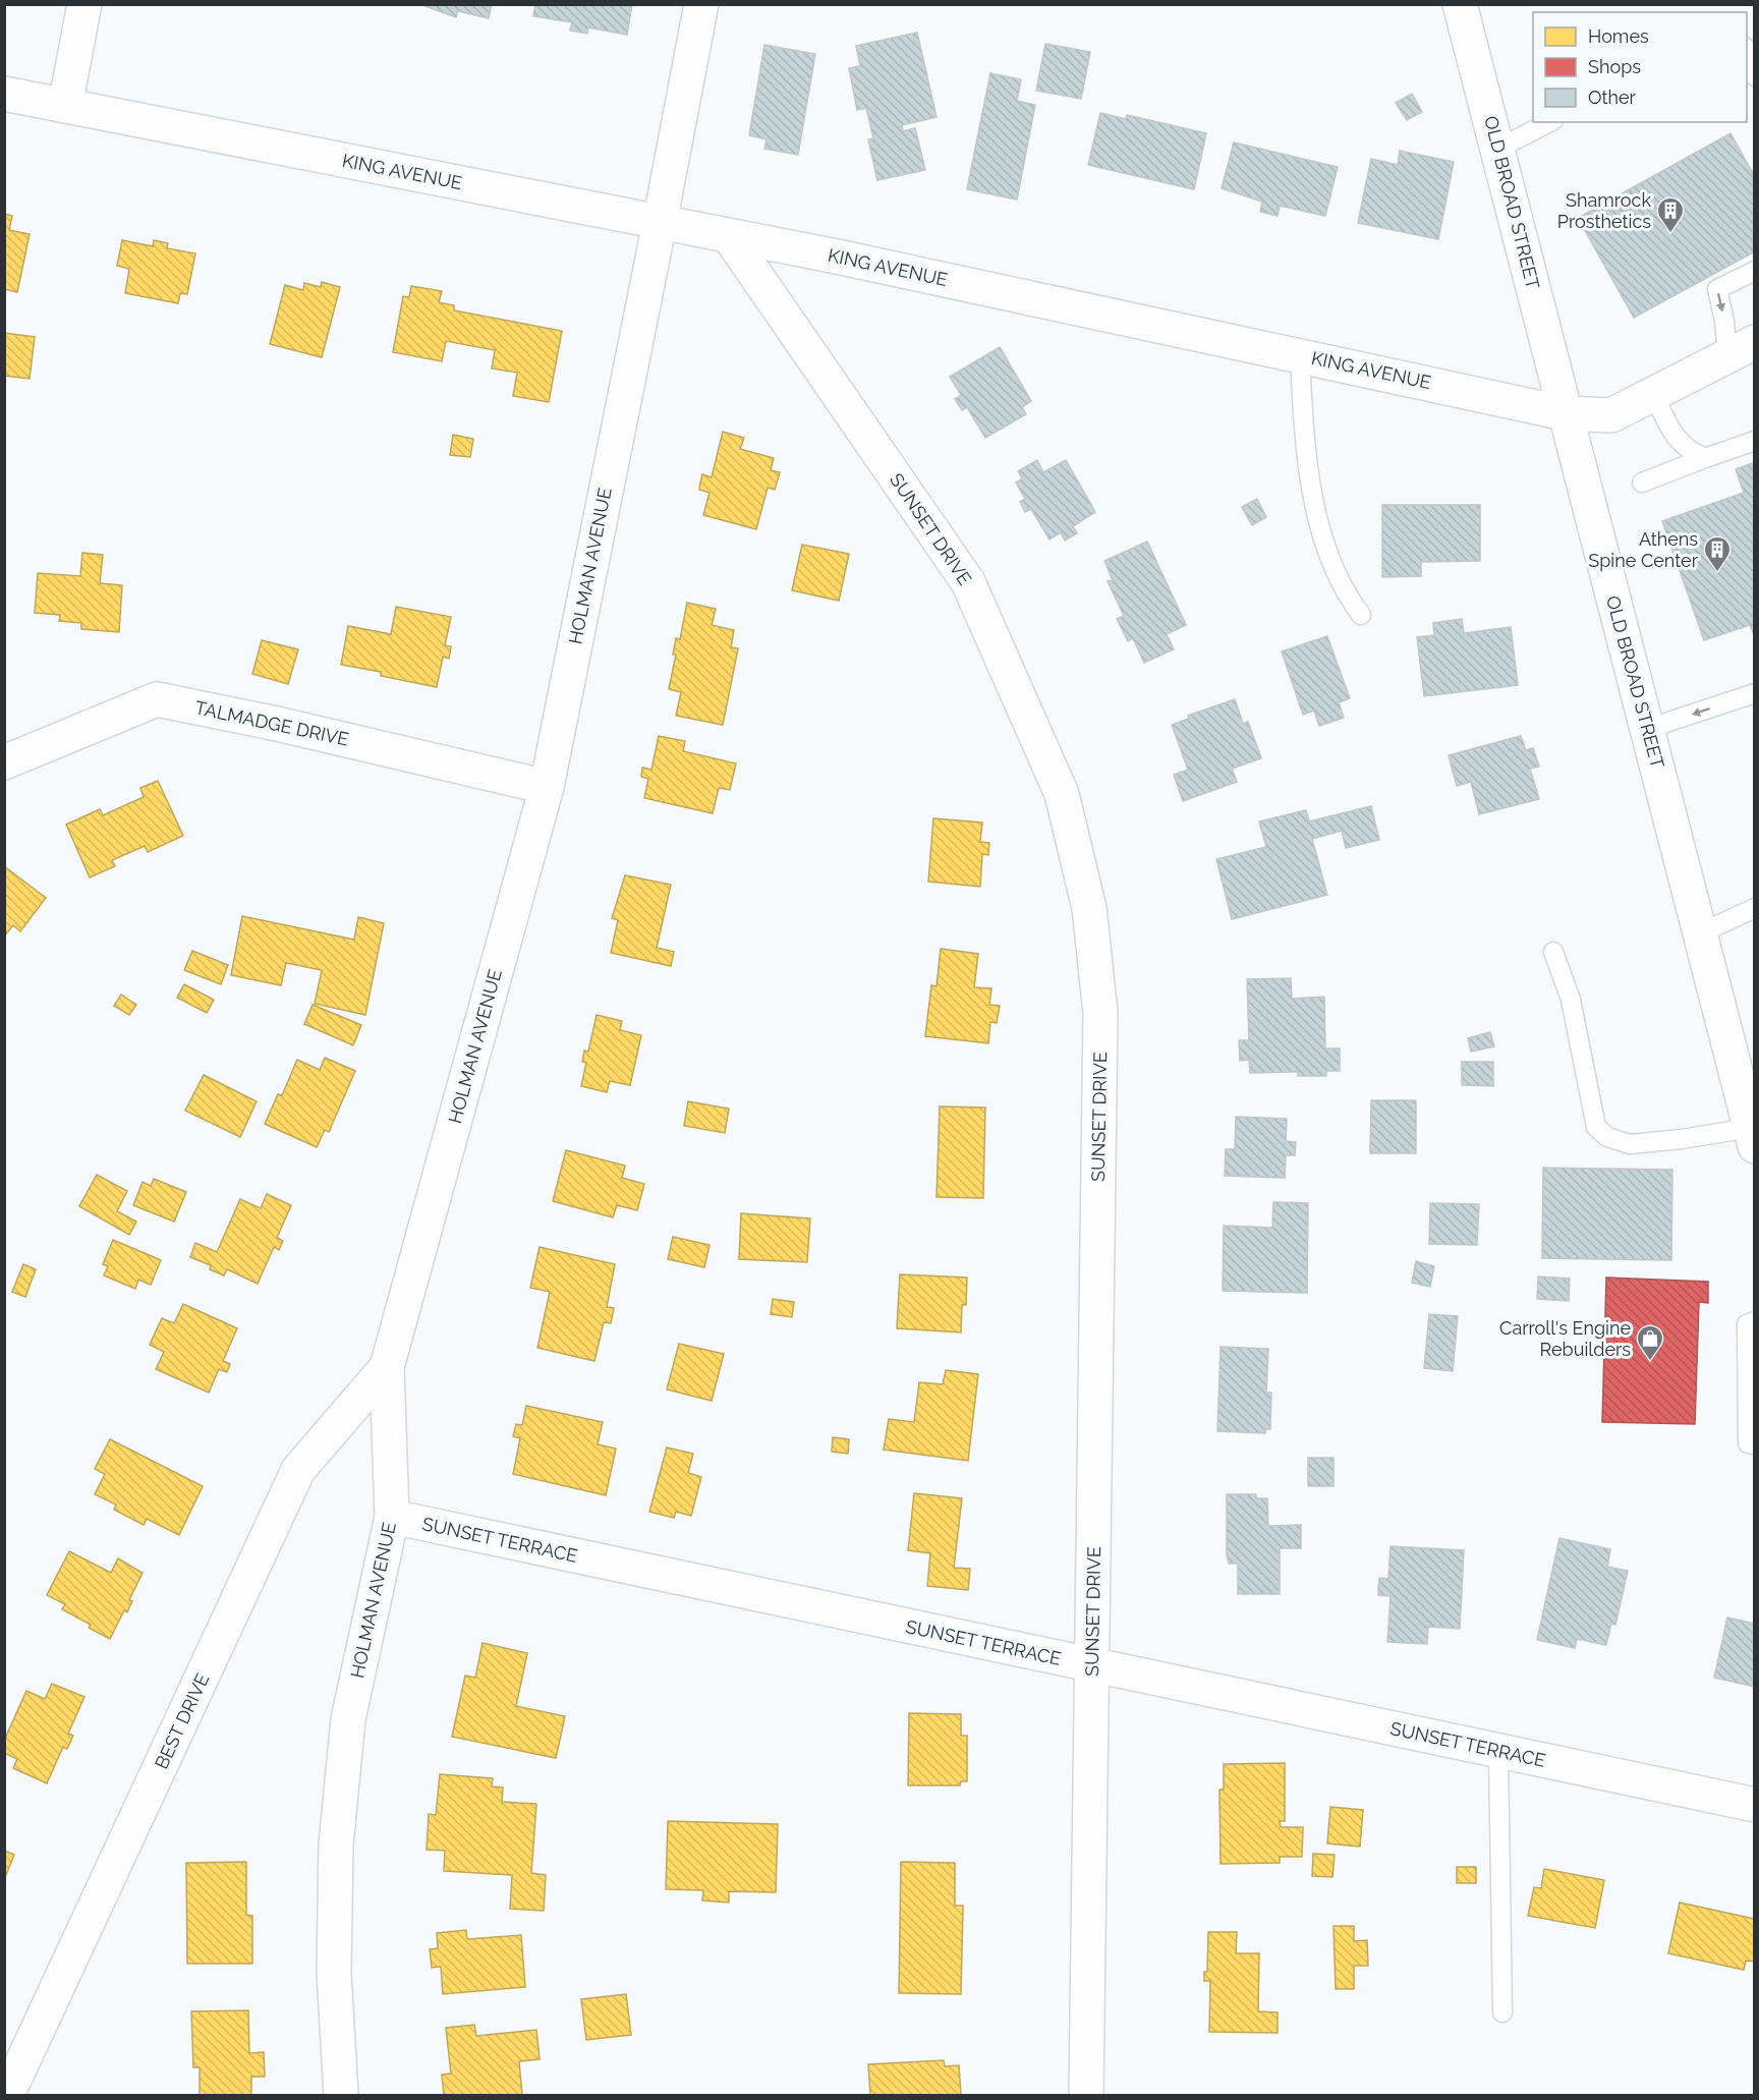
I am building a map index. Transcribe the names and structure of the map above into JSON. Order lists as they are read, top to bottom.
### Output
{
  "streets": {
    "street": [
      "KING AVENUE",
      "OLD BROAD STREET",
      "SUNSET DRIVE",
      "HOLMAN AVENUE",
      "TALMADGE DRIVE",
      "SUNSET TERRACE",
      "BEST DRIVE"
    ]
  },
  "crossings": [
    ["KING AVENUE", "OLD BROAD STREET"],
    ["KING AVENUE", "SUNSET DRIVE"],
    ["KING AVENUE", "HOLMAN AVENUE"],
    ["SUNSET DRIVE", "SUNSET TERRACE"],
    ["HOLMAN AVENUE", "TALMADGE DRIVE"],
    ["HOLMAN AVENUE", "SUNSET TERRACE"],
    ["HOLMAN AVENUE", "BEST DRIVE"]
  ],
  "places": {
    "building": ["Shamrock Prosthetics", "Athens Spine Center"],
    "shop": ["Carroll's Engine Rebuilders"]
  },
  "legend": ["Homes", "Shops", "Other"]
}
